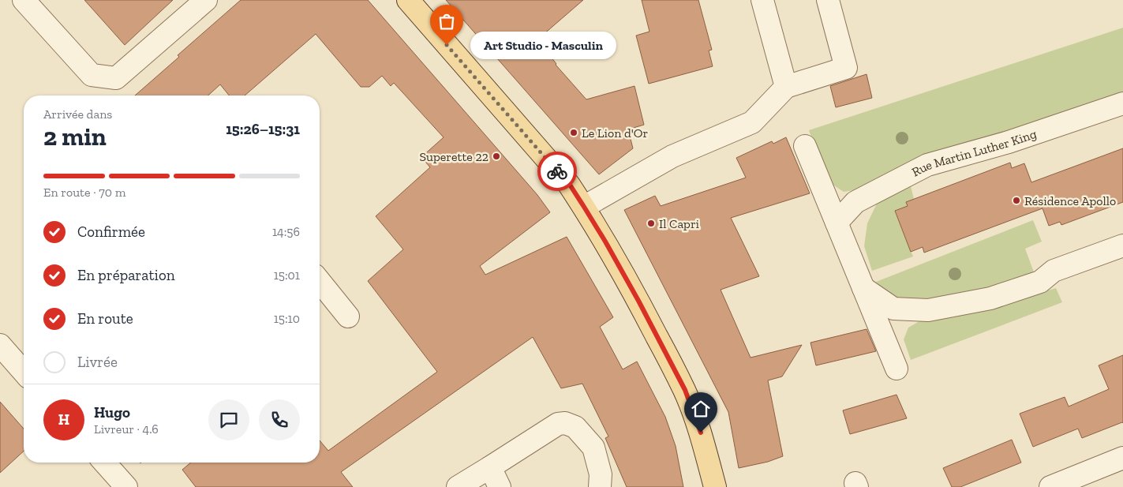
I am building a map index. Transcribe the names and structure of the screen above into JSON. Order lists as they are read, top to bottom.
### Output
{
  "streets": {
    "street": ["Rue Martin Luther King"]
  },
  "places": [
    "Art Studio - Masculin",
    "Le Lion d'Or",
    "Superette 22",
    "Résidence Apollo",
    "Il Capri"
  ],
  "page": {
    "bubble": "Art Studio - Masculin",
    "heading": ["2 min", "Arrivée dans", "15:26–15:31"],
    "panel": ["Hugo", "Livreur · 4.6"],
    "bar": "En route · 70 m",
    "list": [
      ["Confirmée", "14:56"],
      ["En préparation", "15:01"],
      ["En route", "15:10"],
      "Livrée"
    ],
    "round": "H"
  }
}
